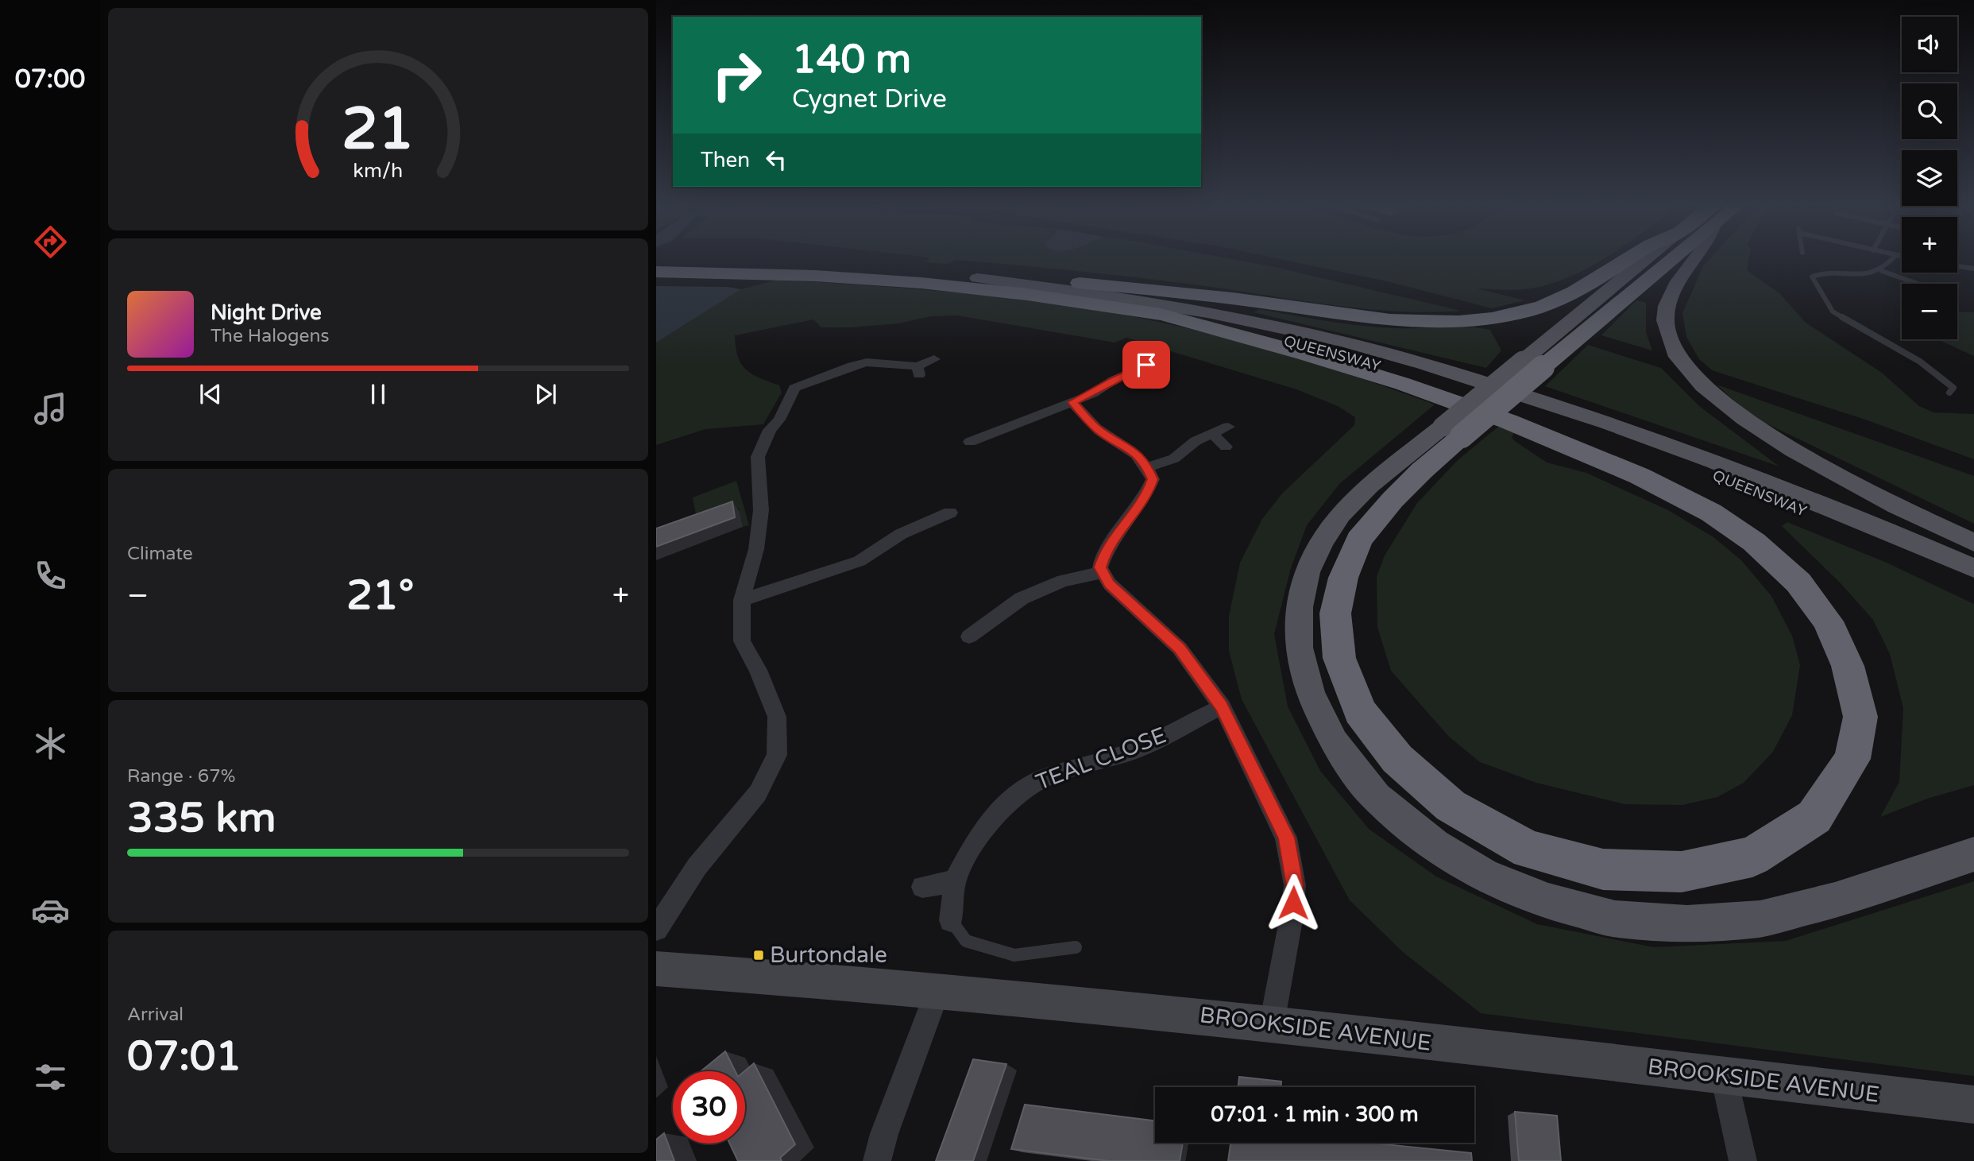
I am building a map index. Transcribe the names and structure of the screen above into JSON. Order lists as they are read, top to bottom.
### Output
{
  "streets": {
    "highway": ["QUEENSWAY"],
    "street": ["TEAL CLOSE", "BROOKSIDE AVENUE"]
  },
  "places": {
    "transit": ["Burtondale"]
  },
  "page": {
    "tabs": "07:00",
    "map_buttons": ["+", "−"],
    "turn": ["140 m", "Cygnet Drive"],
    "then": "Then",
    "song": ["Night Drive", "The Halogens"],
    "tile": [
      "Climate",
      ["Range · 67%", "335 km"],
      ["Arrival", "07:01"]
    ],
    "heat": ["−", "21°", "+"],
    "limit": "30",
    "trip": "07:01 · 1 min · 300 m",
    "gauge": ["21", "km/h"]
  }
}
